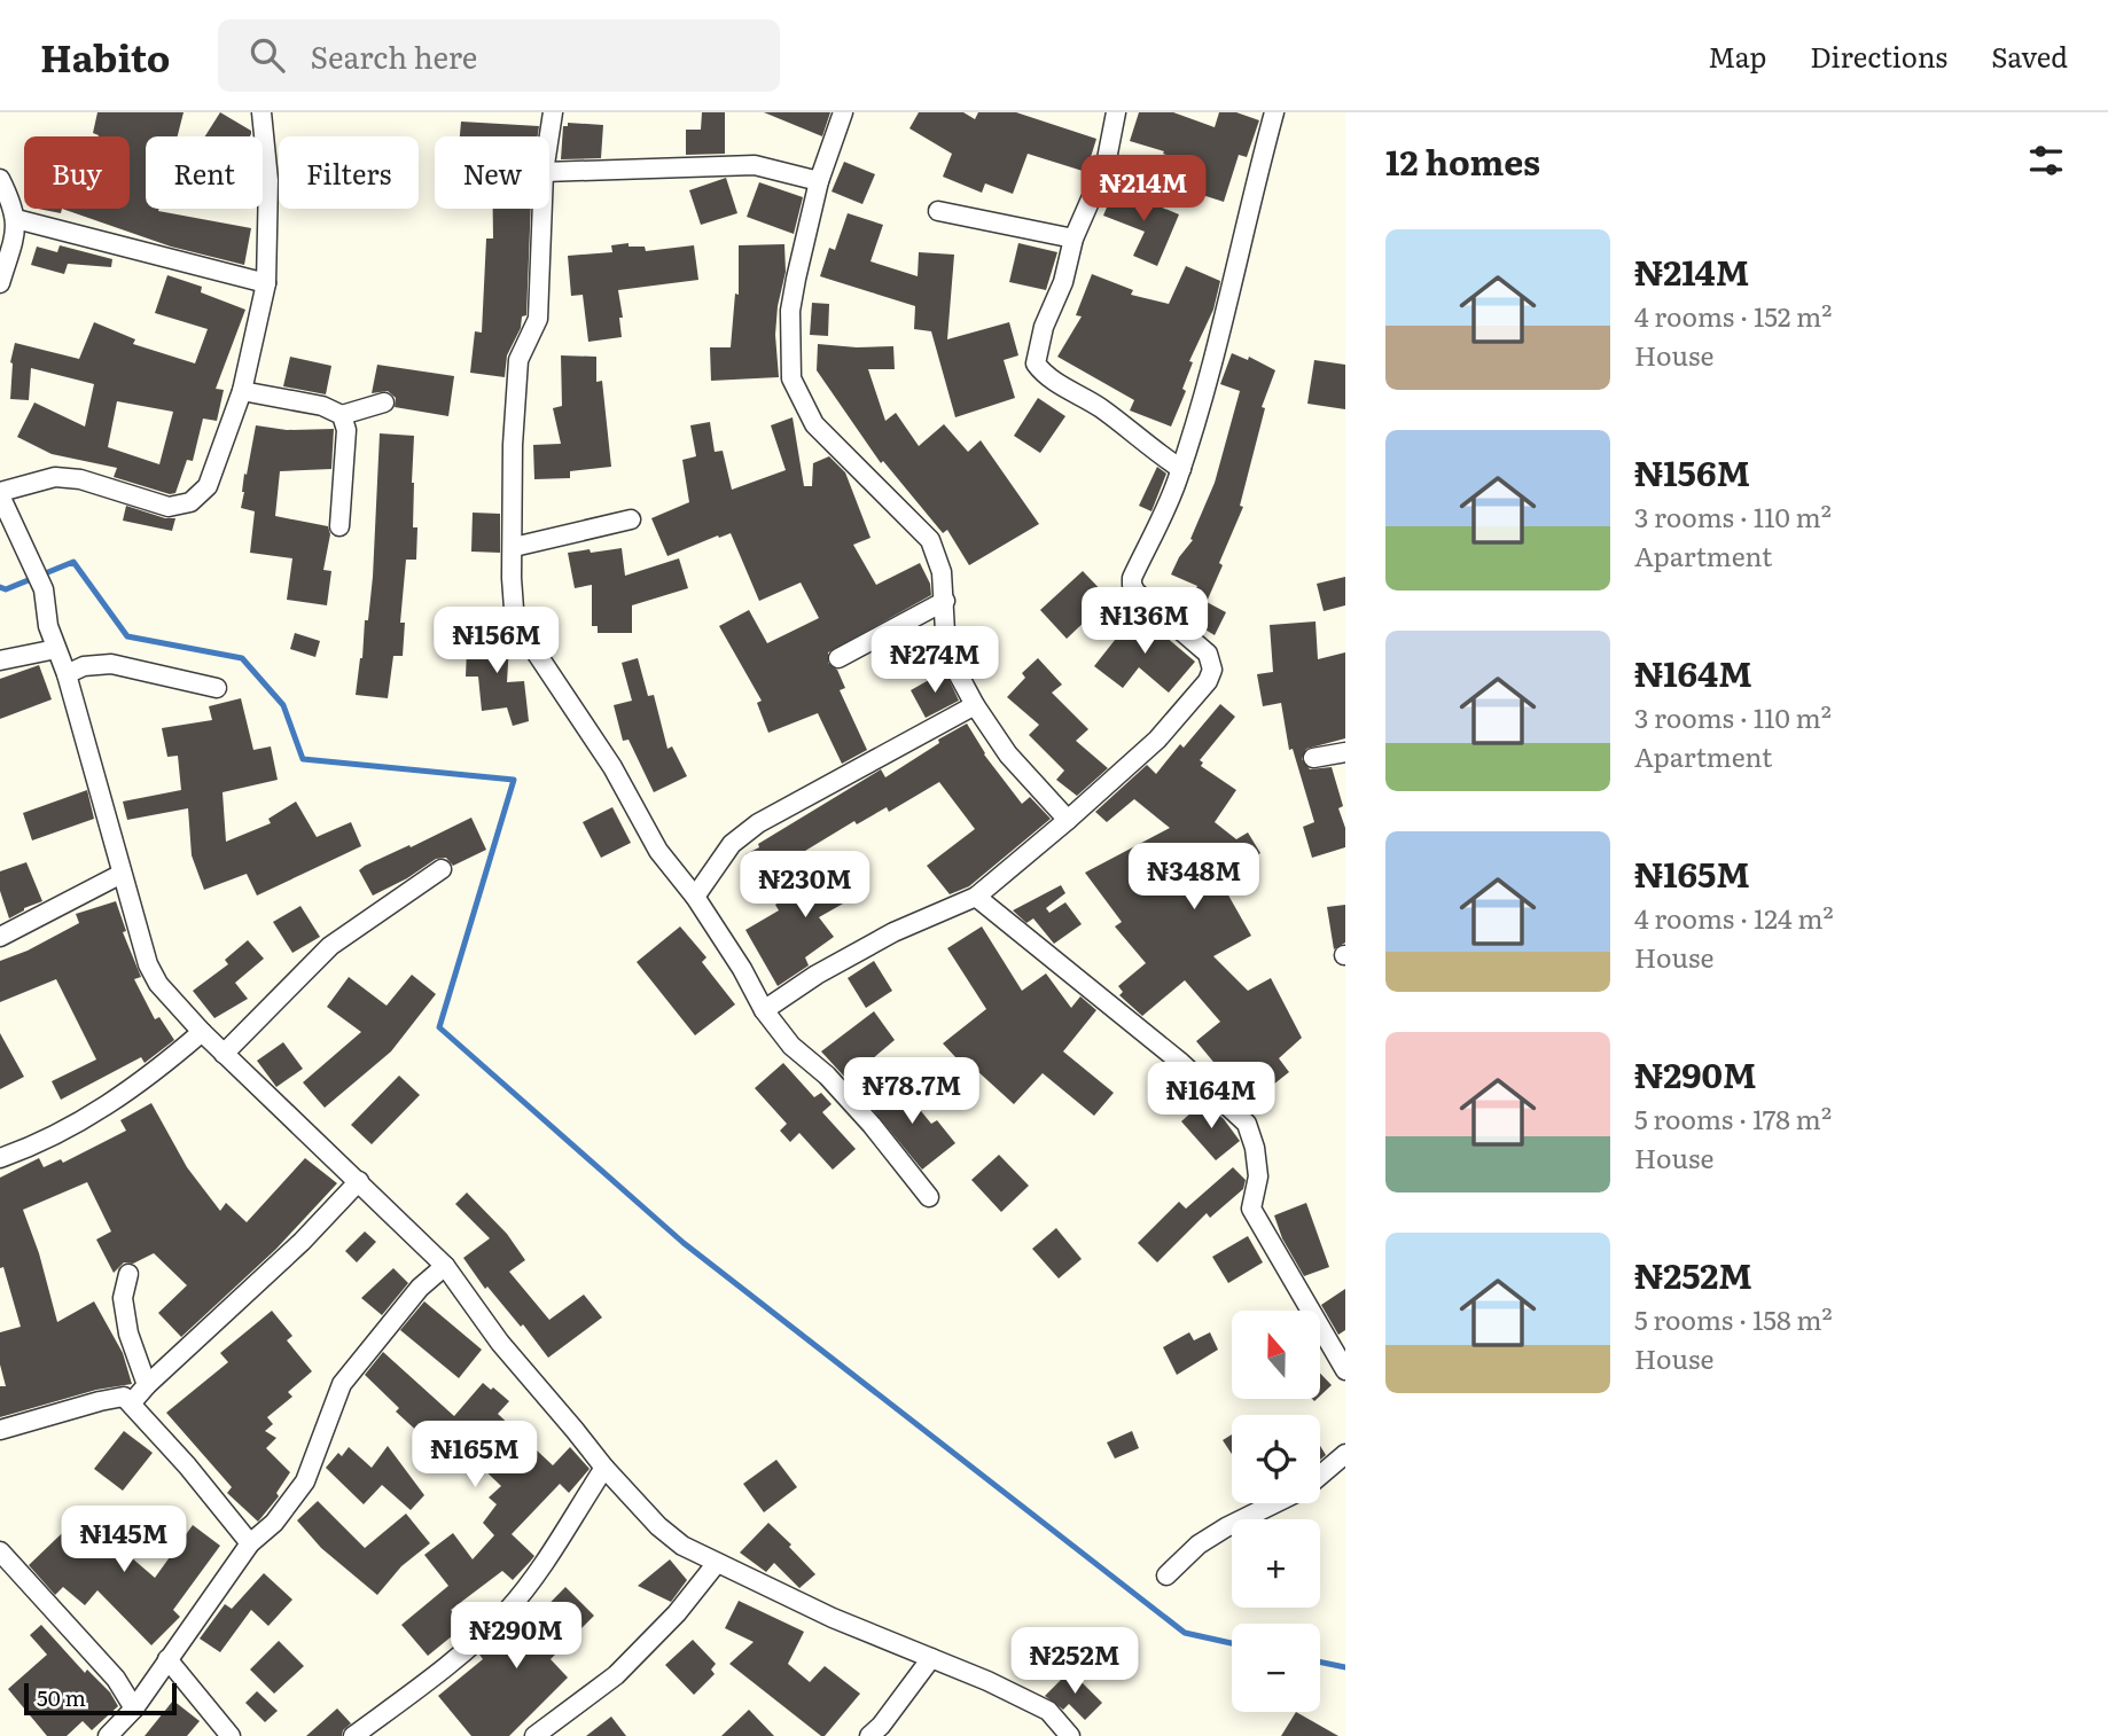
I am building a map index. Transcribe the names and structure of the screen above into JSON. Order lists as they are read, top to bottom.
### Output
{
  "scale_bar": "50 m",
  "north": "top",
  "page": {
    "header": "Habito",
    "search": "Search here",
    "nav": ["Map", "Directions", "Saved"],
    "heading": "12 homes",
    "chip": [
      "Buy",
      "Rent",
      "Filters",
      "New"
    ],
    "price": [
      "₦214M",
      "₦136M",
      "₦156M",
      "₦274M",
      "₦348M",
      "₦230M",
      "₦78.7M",
      "₦164M",
      "₦165M",
      "₦145M",
      "₦290M",
      "₦252M"
    ],
    "list": [
      {
        "name": "₦214M",
        "note": "4 rooms · 152 m² · House"
      },
      {
        "name": "₦156M",
        "note": "3 rooms · 110 m² · Apartment"
      },
      {
        "name": "₦164M",
        "note": "3 rooms · 110 m² · Apartment"
      },
      {
        "name": "₦165M",
        "note": "4 rooms · 124 m² · House"
      },
      {
        "name": "₦290M",
        "note": "5 rooms · 178 m² · House"
      },
      {
        "name": "₦252M",
        "note": "5 rooms · 158 m² · House"
      }
    ],
    "map_buttons": ["+", "−"],
    "scale": "50 m"
  }
}
